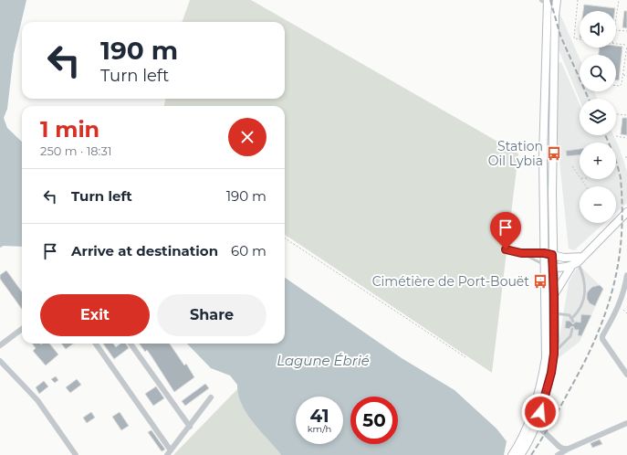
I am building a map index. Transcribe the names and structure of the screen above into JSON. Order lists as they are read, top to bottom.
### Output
{
  "water": ["Lagune Ébrié"],
  "places": {
    "bus stop": ["Station Oil Lybia", "Cimétière de Port-Bouët"]
  },
  "page": {
    "map_buttons": ["+", "−"],
    "turn": ["190 m", "Turn left"],
    "heading": ["1 min", "250 m · 18:31"],
    "list": [
      {
        "name": "Turn left",
        "value": "190 m"
      },
      {
        "name": "Arrive at destination",
        "value": "60 m"
      }
    ],
    "buttons": ["Exit", "Share"],
    "speed": "41 km/h",
    "limit": "50"
  }
}
